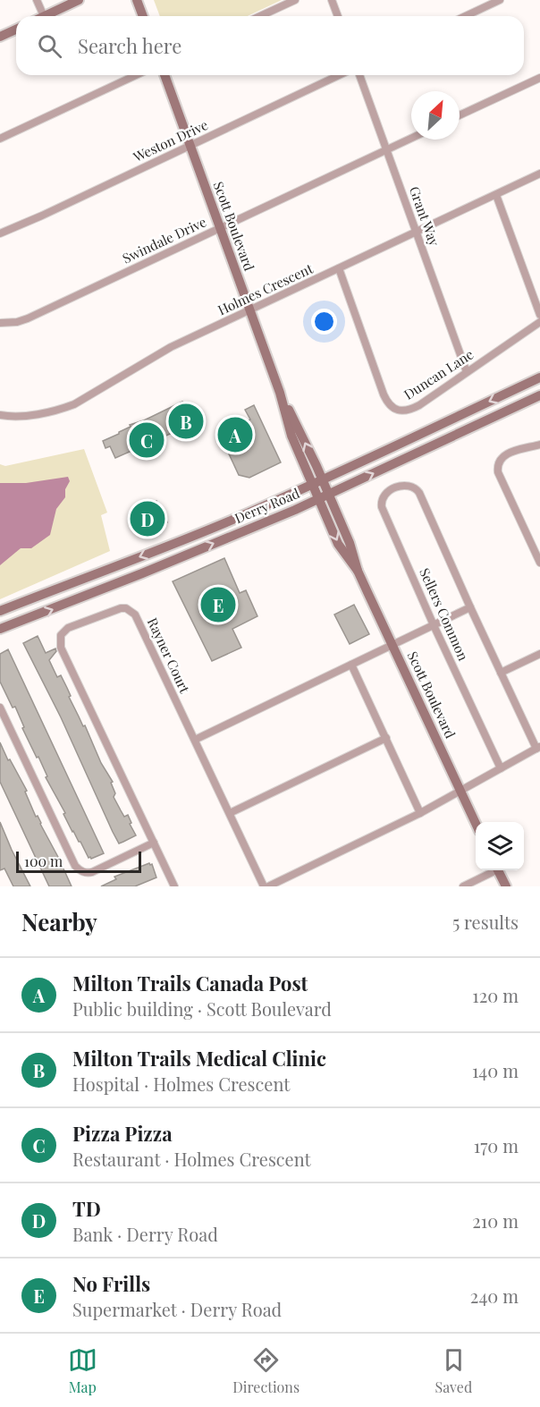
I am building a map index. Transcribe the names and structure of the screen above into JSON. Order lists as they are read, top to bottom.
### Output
{
  "streets": {
    "main road": ["Scott Boulevard", "Derry Road"],
    "street": [
      "Weston Drive",
      "Grant Way",
      "Swindale Drive",
      "Holmes Crescent",
      "Duncan Lane",
      "Sellers Common",
      "Rayner Court"
    ]
  },
  "crossings": [
    ["Weston Drive", "Scott Boulevard"],
    ["Grant Way", "Swindale Drive"],
    ["Grant Way", "Holmes Crescent"],
    ["Grant Way", "Duncan Lane"],
    ["Scott Boulevard", "Swindale Drive"],
    ["Scott Boulevard", "Holmes Crescent"],
    ["Scott Boulevard", "Derry Road"],
    ["Holmes Crescent", "Duncan Lane"]
  ],
  "scale_bar": "100 m",
  "north": "top right",
  "page": {
    "search": "Search here",
    "pins": [
      "B",
      "A",
      "C",
      "D",
      "E"
    ],
    "scale": "100 m",
    "heading": ["Nearby", "5 results"],
    "list": [
      {
        "mark": "A",
        "name": "Milton Trails Canada Post",
        "note": "Public building · Scott Boulevard",
        "value": "120 m"
      },
      {
        "mark": "B",
        "name": "Milton Trails Medical Clinic",
        "note": "Hospital · Holmes Crescent",
        "value": "140 m"
      },
      {
        "mark": "C",
        "name": "Pizza Pizza",
        "note": "Restaurant · Holmes Crescent",
        "value": "170 m"
      },
      {
        "mark": "D",
        "name": "TD",
        "note": "Bank · Derry Road",
        "value": "210 m"
      },
      {
        "mark": "E",
        "name": "No Frills",
        "note": "Supermarket · Derry Road",
        "value": "240 m"
      }
    ],
    "nav": ["Map", "Directions", "Saved"]
  }
}
